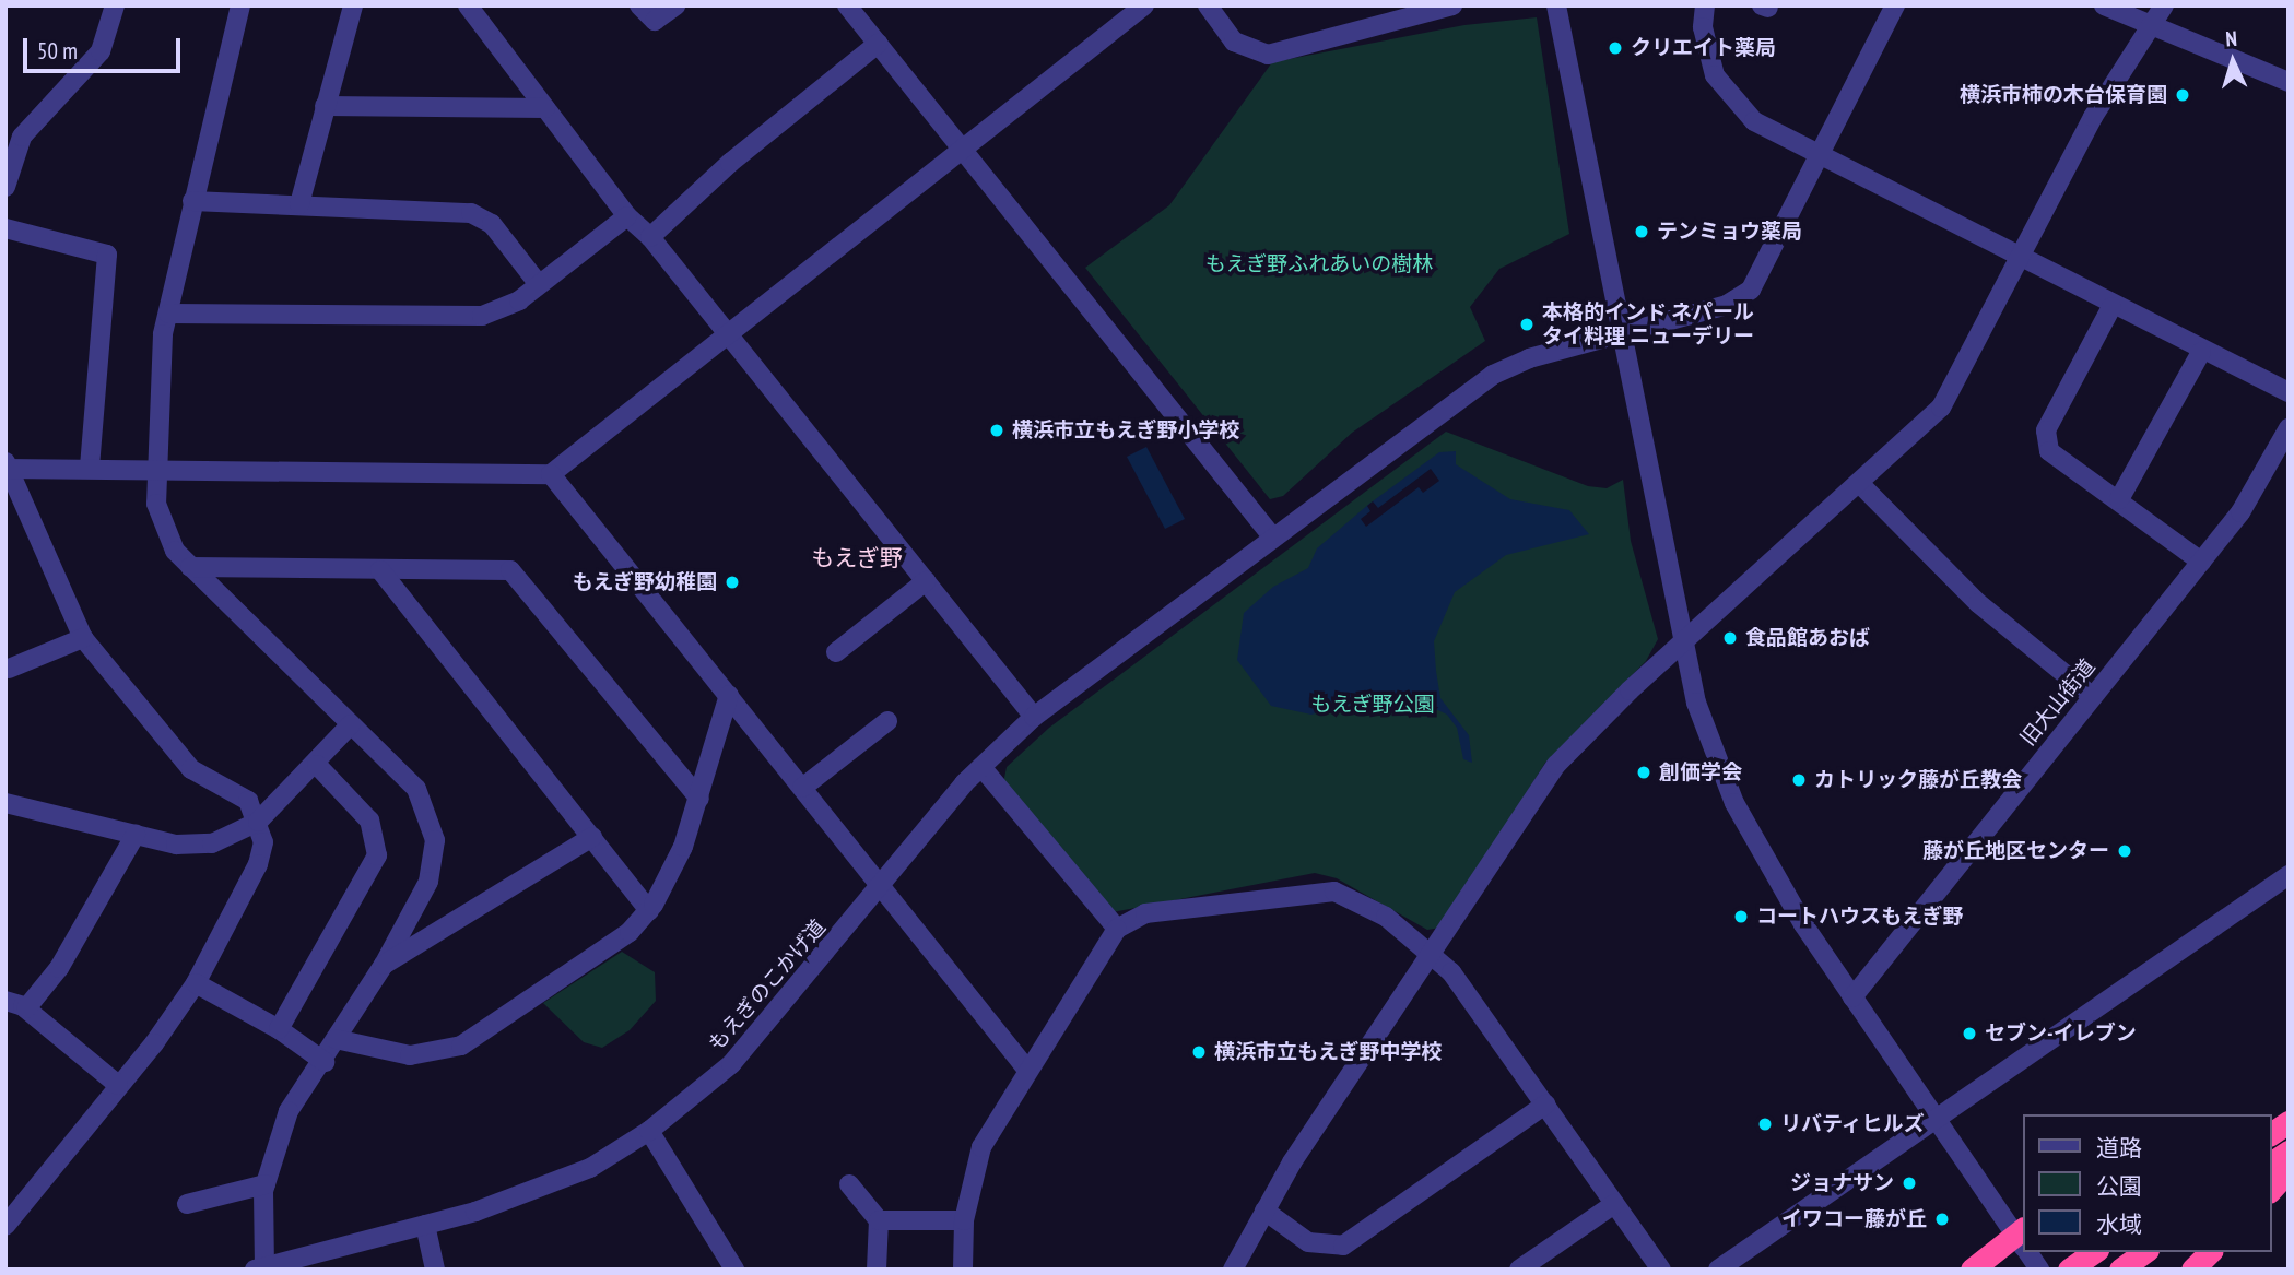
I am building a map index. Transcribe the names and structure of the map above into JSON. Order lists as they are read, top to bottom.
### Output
{
  "streets": {
    "street": ["旧大山街道", "もえぎのこかげ道"]
  },
  "districts": ["もえぎ野"],
  "parks": ["もえぎ野ふれあいの樹林", "もえぎ野公園"],
  "places": [
    "クリエイト薬局",
    "横浜市柿の木台保育園",
    "テンミョウ薬局",
    "本格的インド ネパール タイ料理 ニューデリー",
    "横浜市立もえぎ野小学校",
    "もえぎ野幼稚園",
    "食品館あおば",
    "創価学会",
    "カトリック藤が丘教会",
    "藤が丘地区センター",
    "コートハウスもえぎ野",
    "セブン-イレブン",
    "横浜市立もえぎ野中学校",
    "リバティヒルズ",
    "ジョナサン",
    "イワコー藤が丘"
  ],
  "legend": ["道路", "公園", "水域"],
  "scale_bar": "50 m",
  "north": "top"
}
